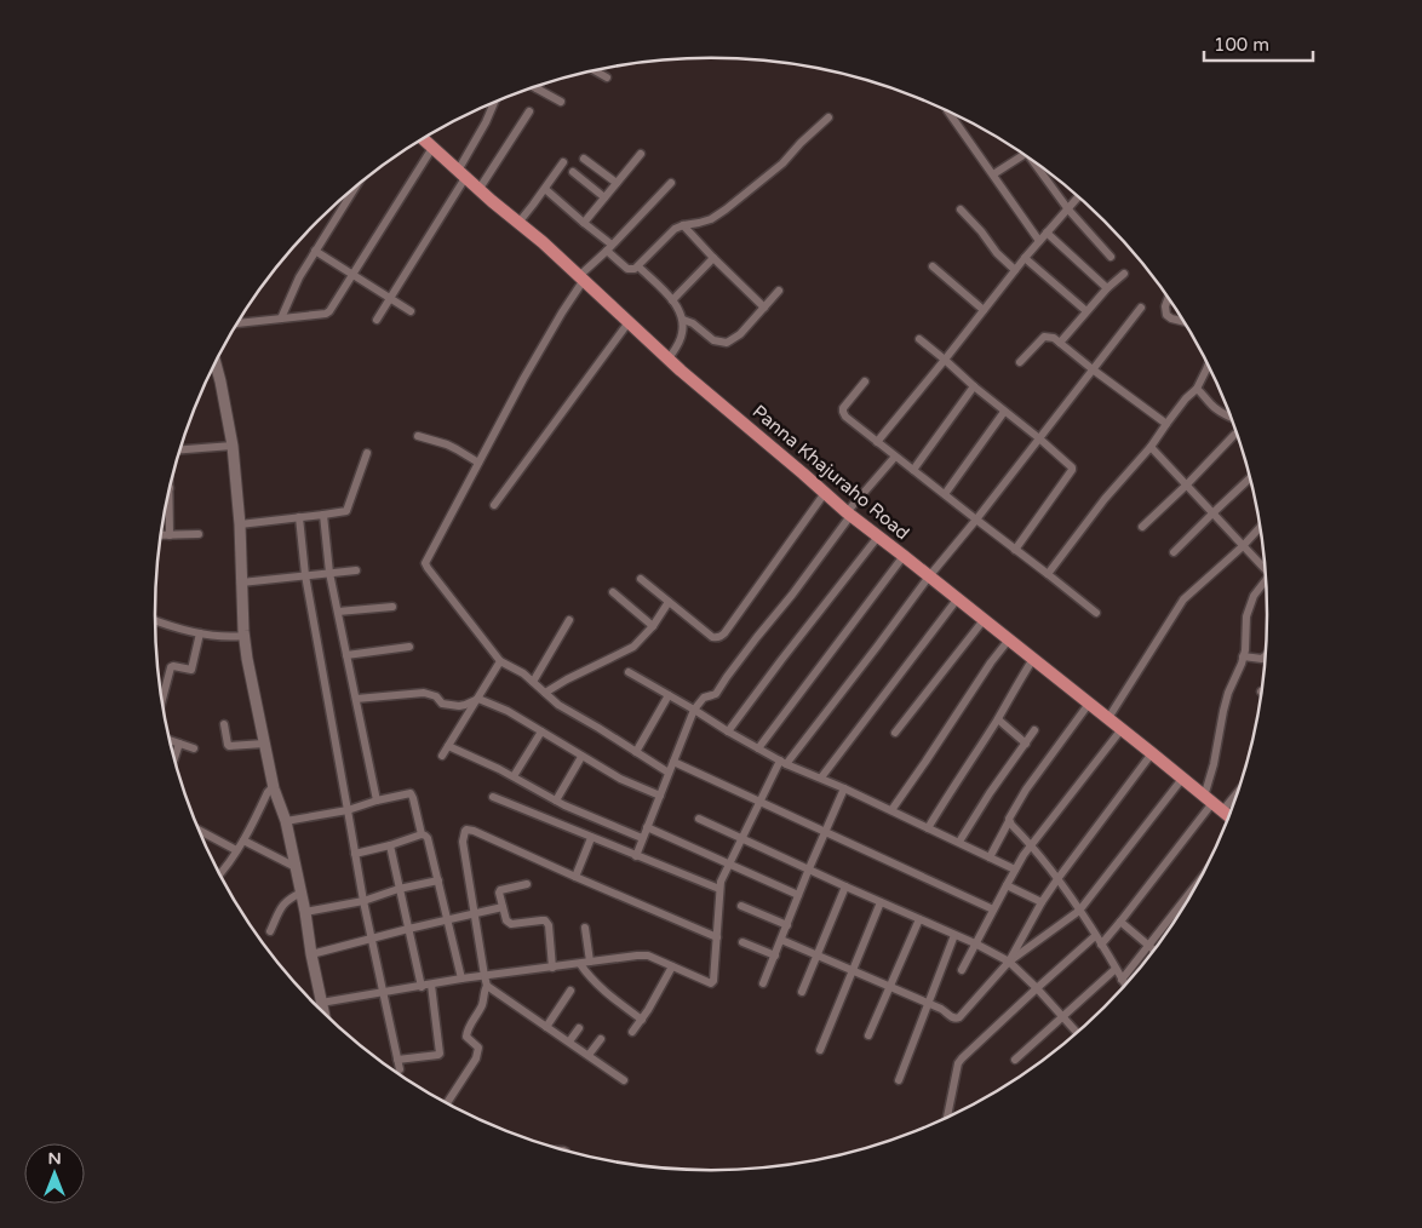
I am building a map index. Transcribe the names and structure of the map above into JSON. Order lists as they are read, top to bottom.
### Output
{
  "streets": {
    "main road": ["Panna Khajuraho Road"]
  },
  "scale_bar": "100 m",
  "north": "top"
}
